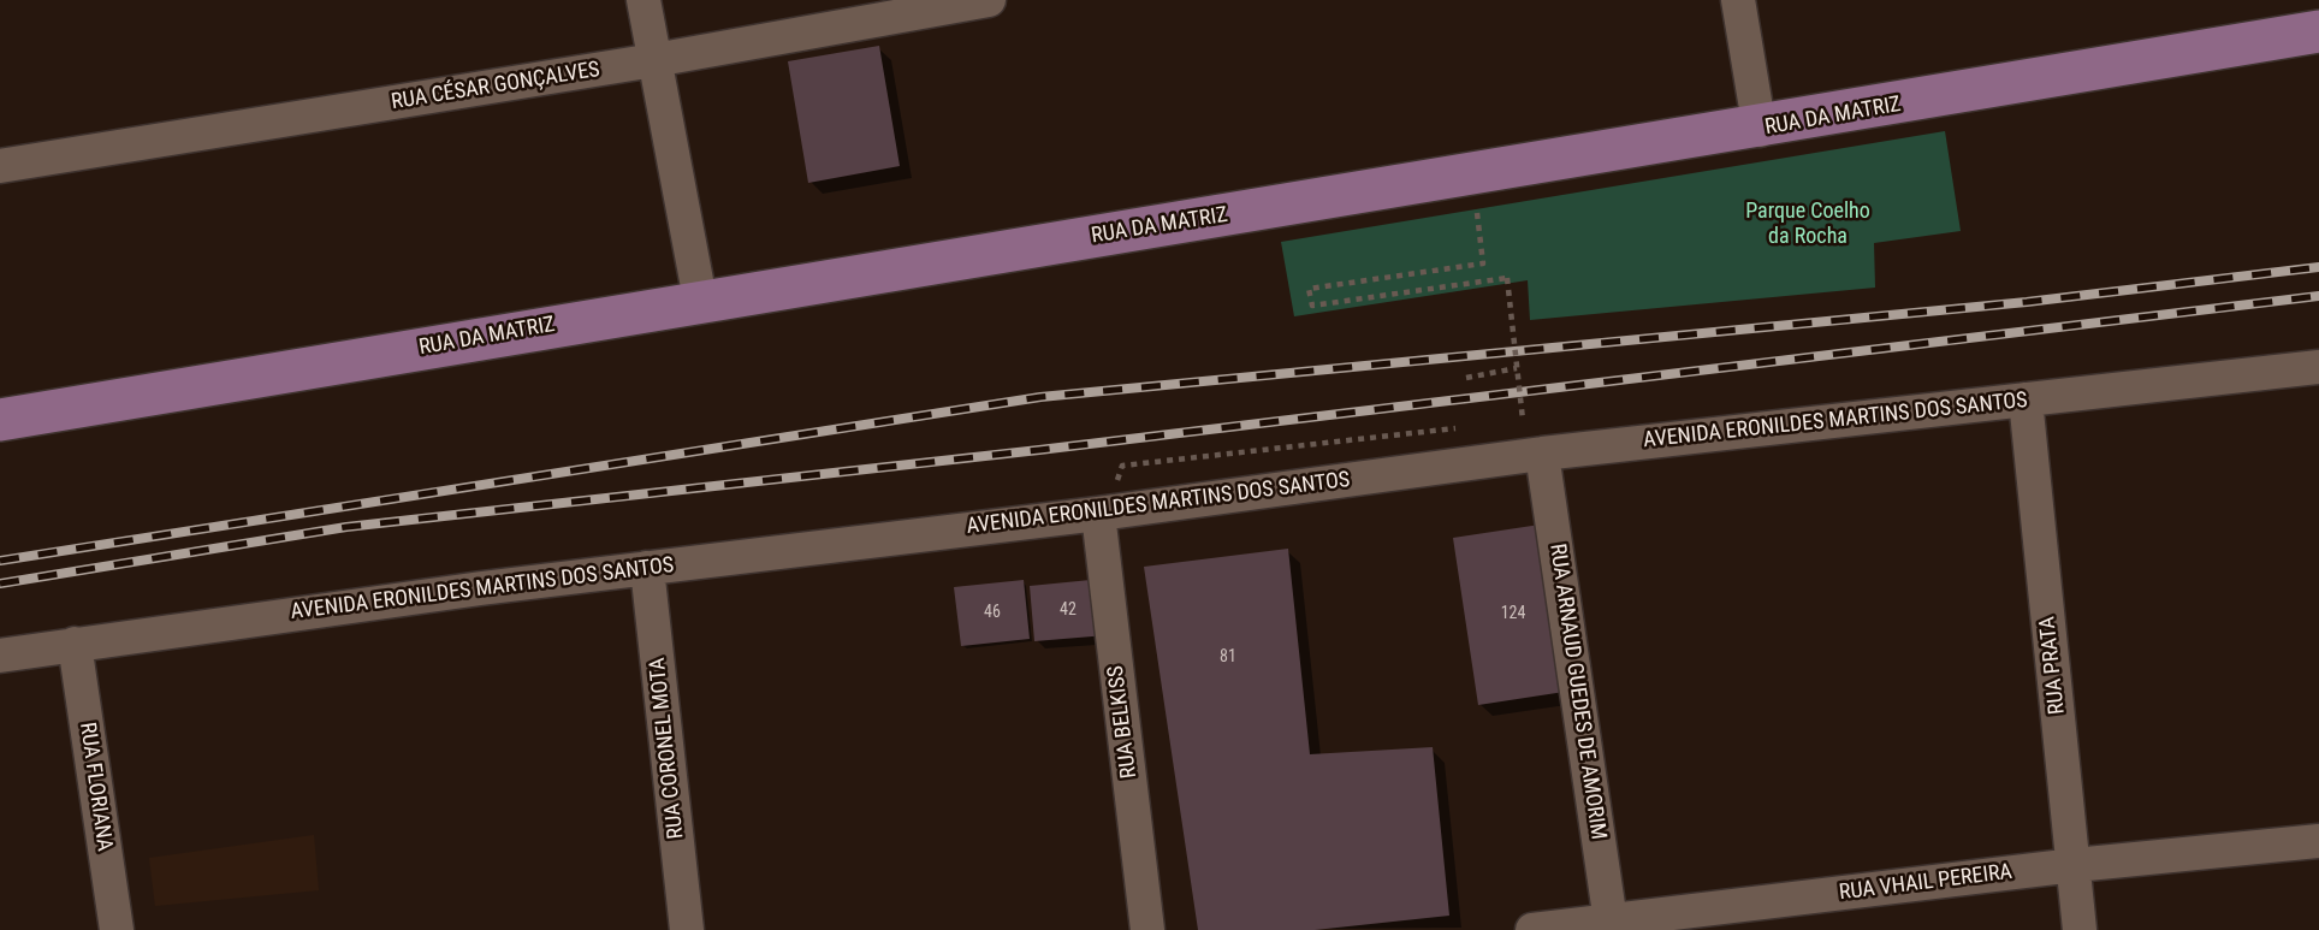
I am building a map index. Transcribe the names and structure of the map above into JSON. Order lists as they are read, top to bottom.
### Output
{
  "streets": {
    "main road": ["RUA DA MATRIZ"],
    "street": [
      "RUA CÉSAR GONÇALVES",
      "AVENIDA ERONILDES MARTINS DOS SANTOS",
      "RUA PRATA",
      "RUA ARNAUD GUEDES DE AMORIM",
      "RUA BELKISS",
      "RUA CORONEL MOTA",
      "RUA FLORIANA",
      "RUA VHAIL PEREIRA"
    ]
  },
  "crossings": [
    ["AVENIDA ERONILDES MARTINS DOS SANTOS", "RUA PRATA"],
    ["AVENIDA ERONILDES MARTINS DOS SANTOS", "RUA ARNAUD GUEDES DE AMORIM"],
    ["AVENIDA ERONILDES MARTINS DOS SANTOS", "RUA BELKISS"],
    ["AVENIDA ERONILDES MARTINS DOS SANTOS", "RUA CORONEL MOTA"],
    ["AVENIDA ERONILDES MARTINS DOS SANTOS", "RUA FLORIANA"],
    ["RUA PRATA", "RUA VHAIL PEREIRA"],
    ["RUA ARNAUD GUEDES DE AMORIM", "RUA VHAIL PEREIRA"]
  ],
  "parks": ["Parque Coelho da Rocha"],
  "house_numbers": [
    "42",
    "46",
    "124",
    "81"
  ]
}
